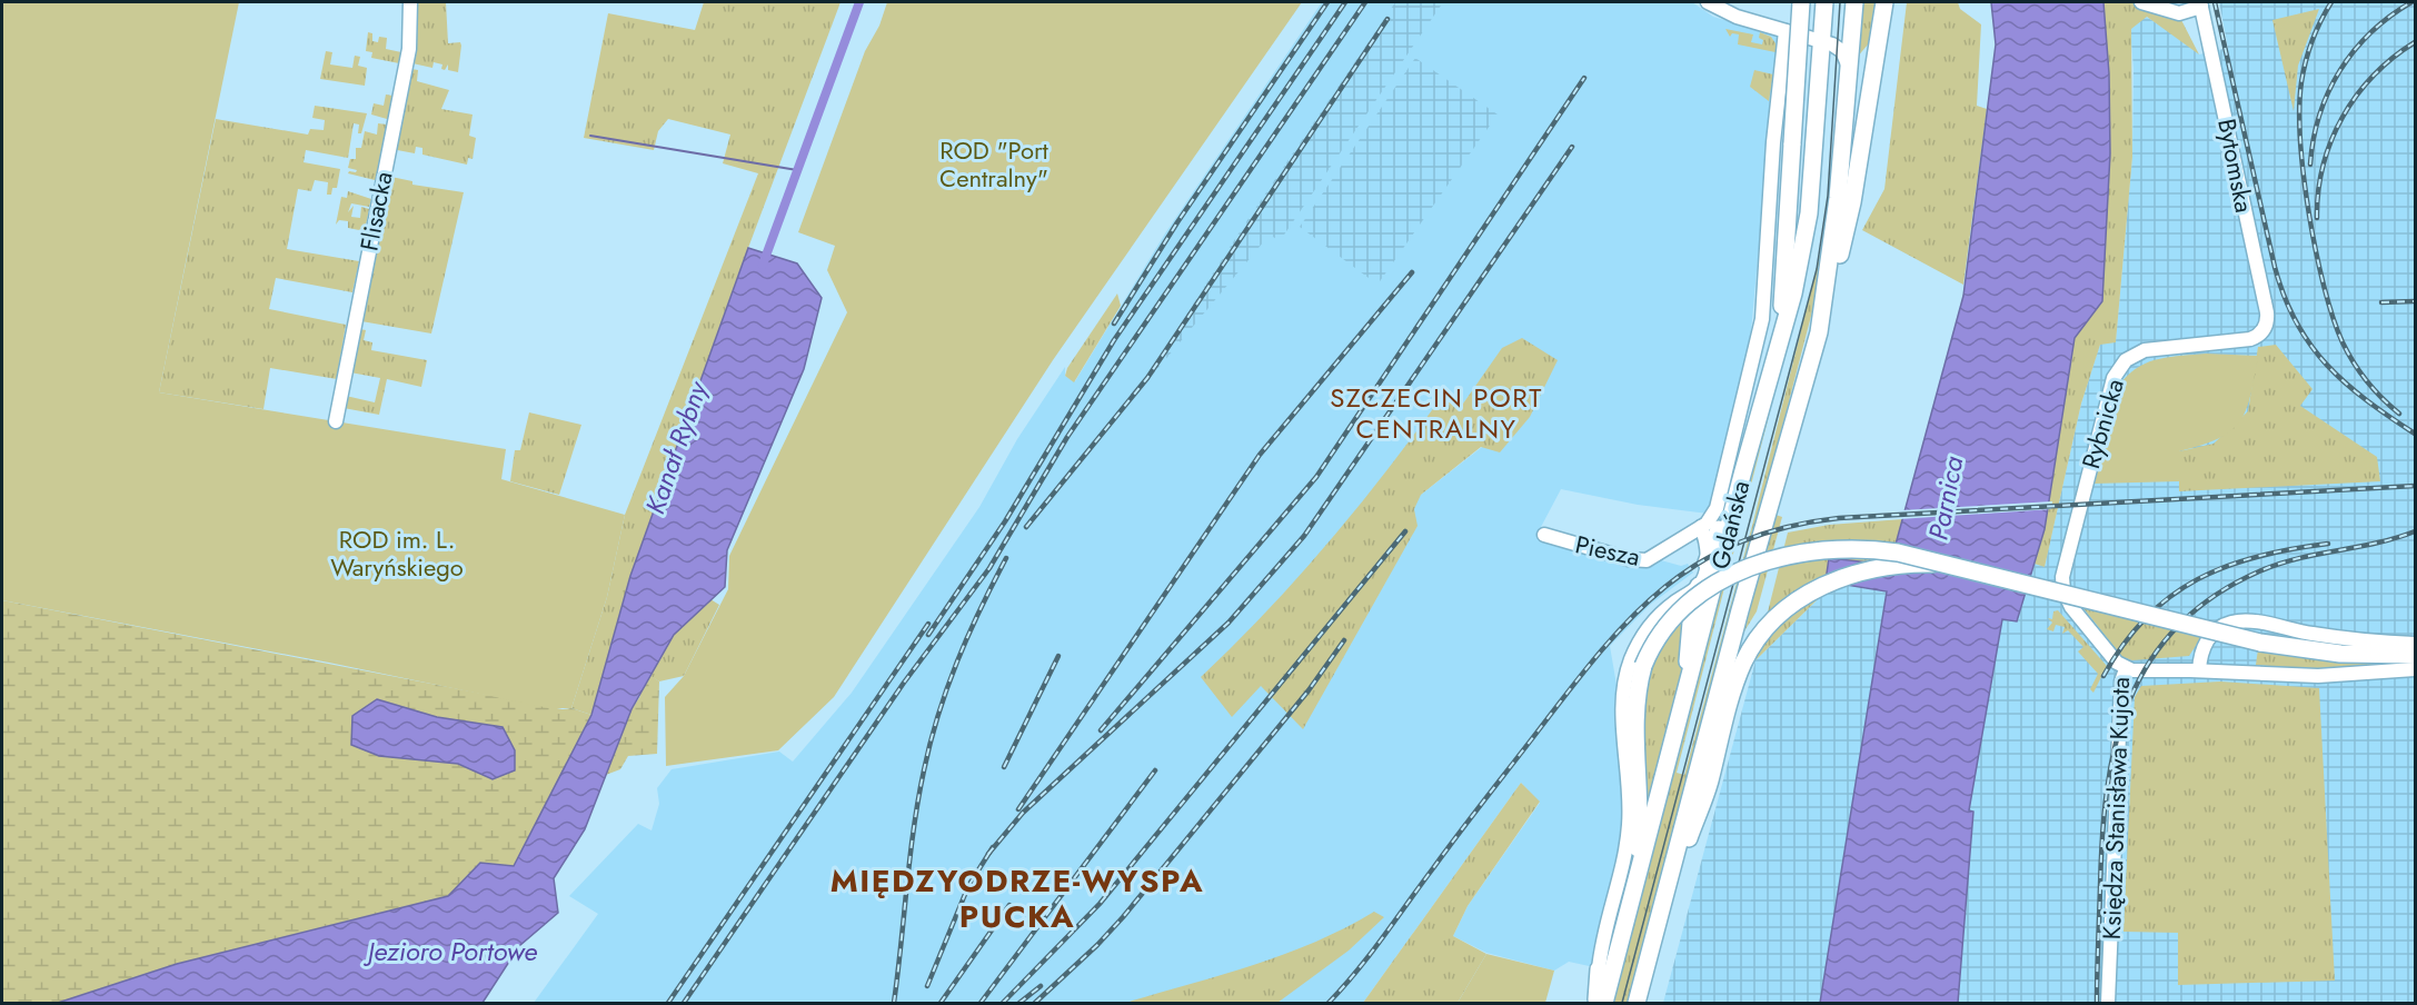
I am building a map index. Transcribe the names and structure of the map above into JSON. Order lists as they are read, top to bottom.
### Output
{
  "streets": {
    "main road": ["Gdańska"],
    "street": [
      "Bytomska",
      "Flisacka",
      "Rybnicka",
      "Piesza",
      "Księdza Stanisława Kujota"
    ]
  },
  "crossings": [
    ["Bytomska", "Rybnicka"],
    ["Rybnicka", "Księdza Stanisława Kujota"],
    ["Gdańska", "Piesza"]
  ],
  "districts": ["SZCZECIN PORT CENTRALNY", "MIĘDZYODRZE-WYSPA PUCKA"],
  "water": ["Kanał Rybny", "Parnica", "Jezioro Portowe"],
  "parks": ["ROD \"Port Centralny\"", "ROD im. L. Waryńskiego"]
}
